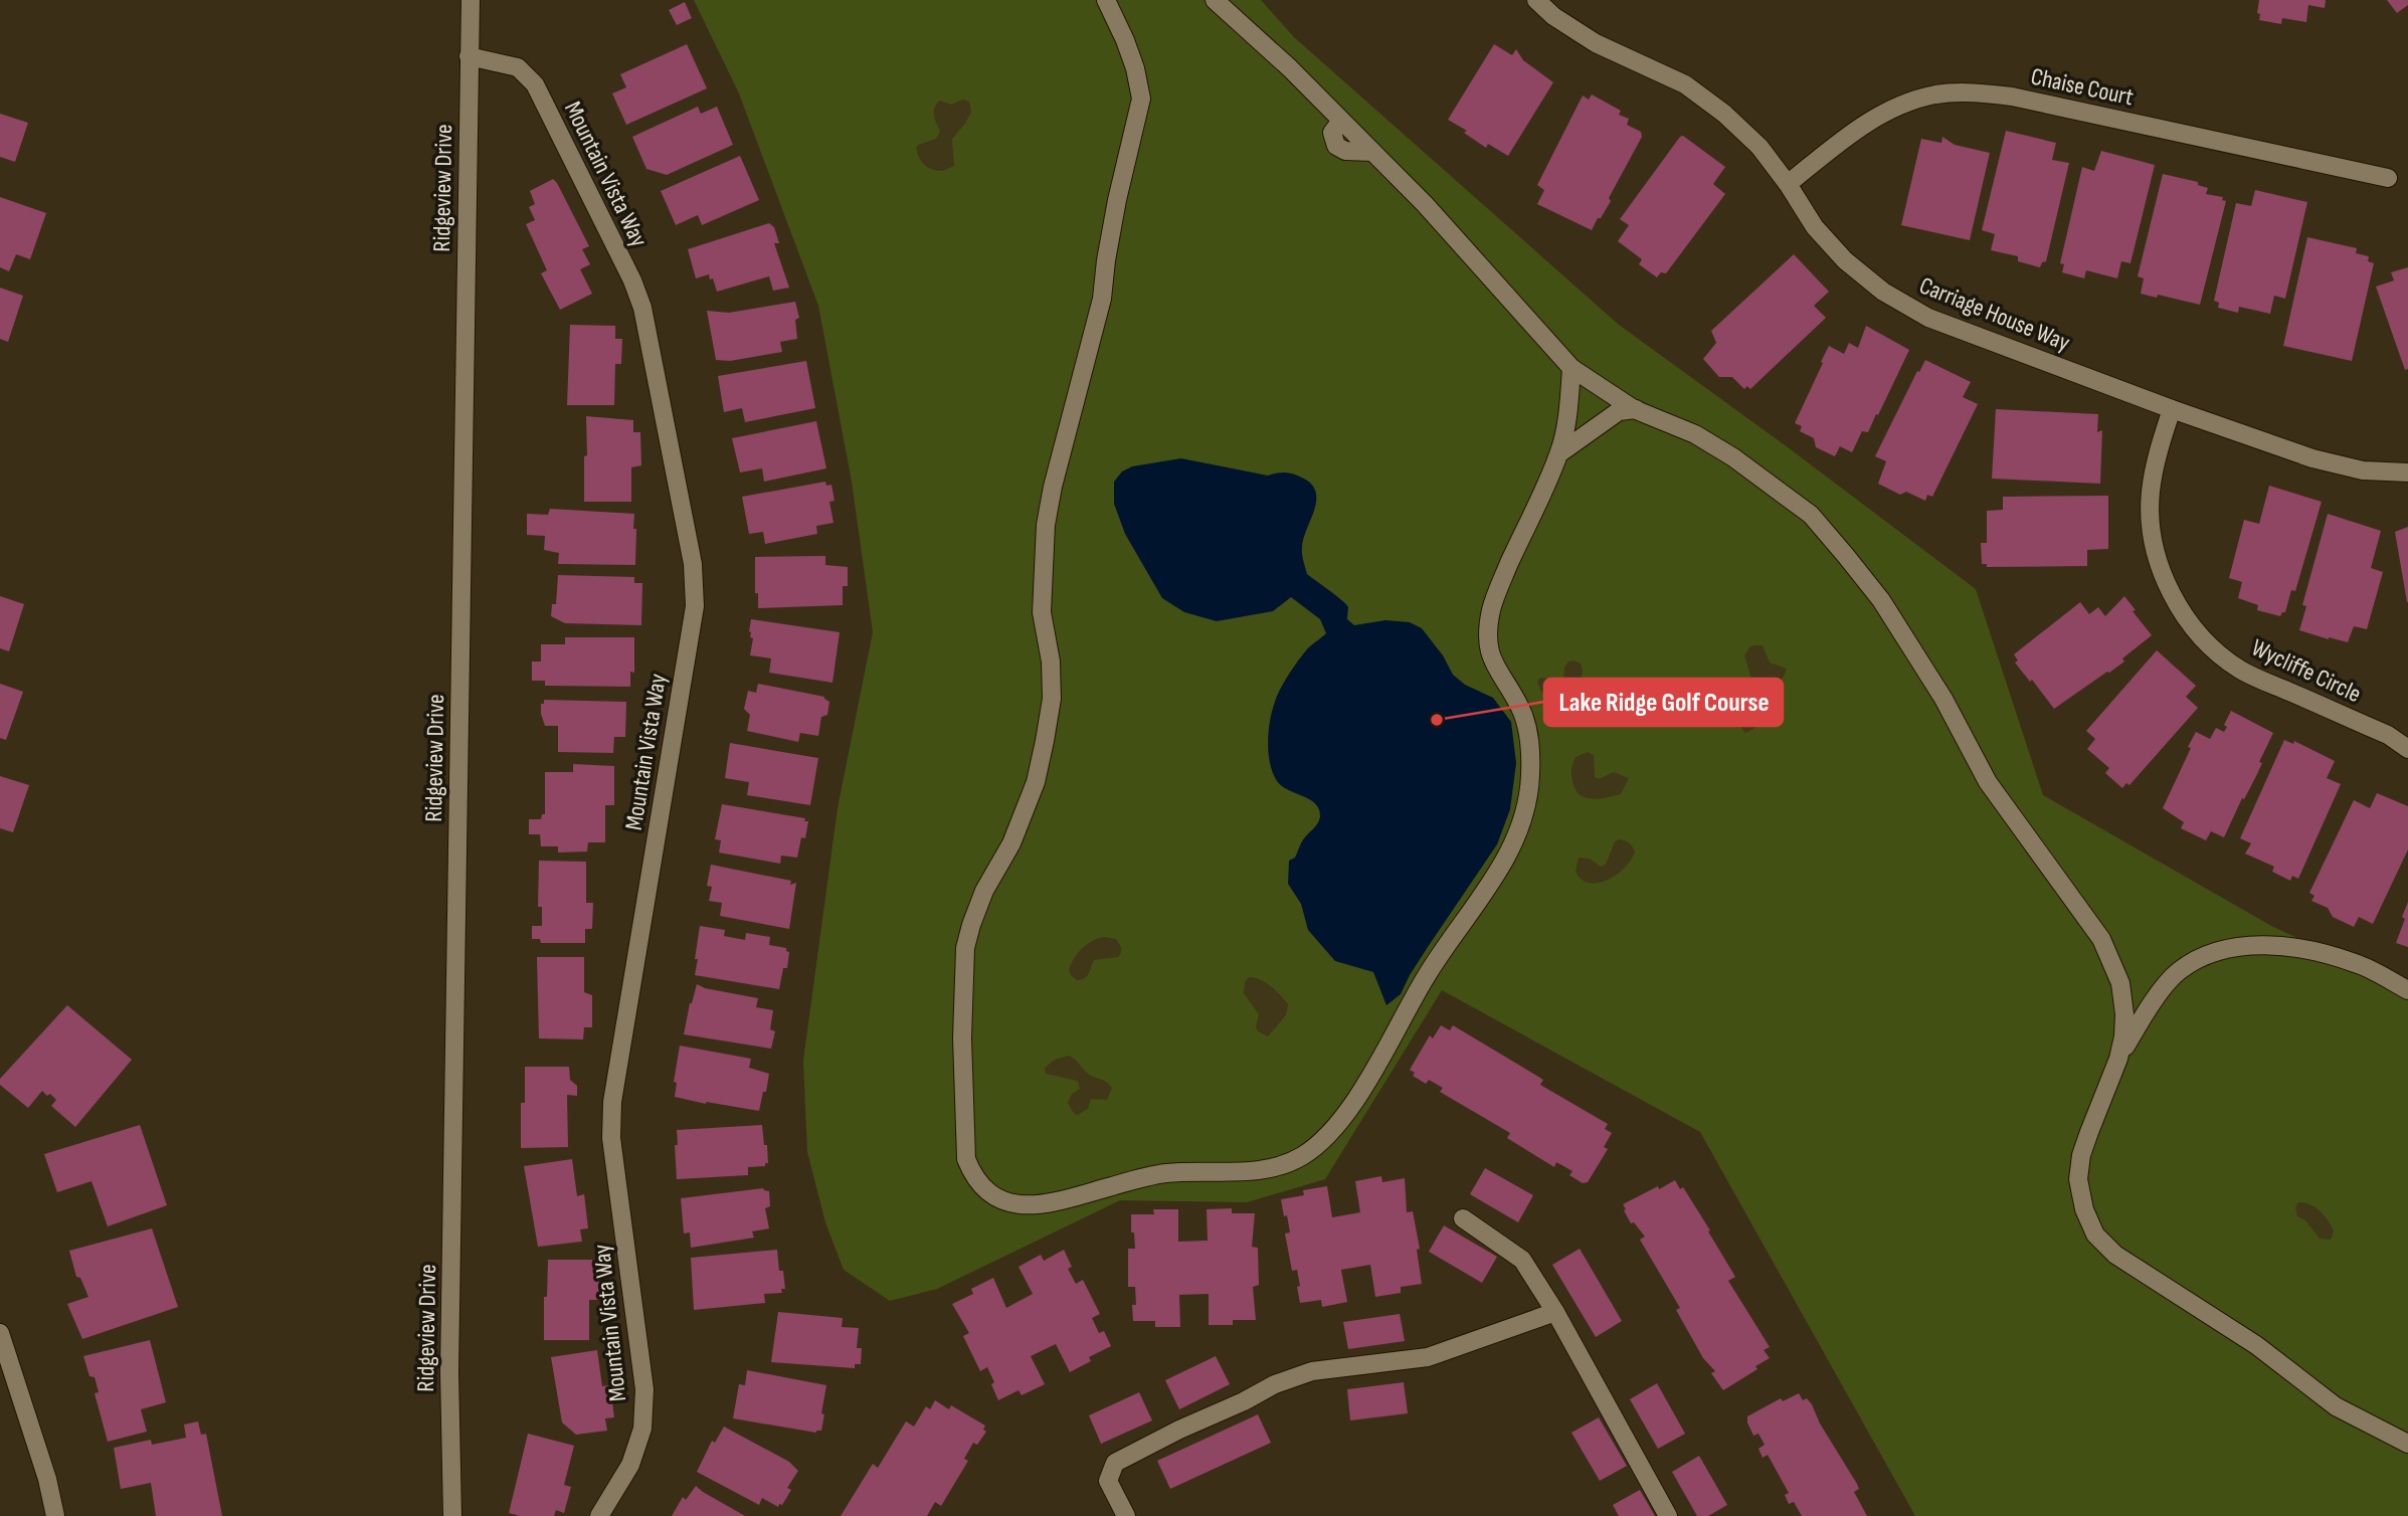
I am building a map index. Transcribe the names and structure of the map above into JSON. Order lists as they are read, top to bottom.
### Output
{
  "streets": {
    "street": [
      "Chaise Court",
      "Mountain Vista Way",
      "Ridgeview Drive",
      "Carriage House Way",
      "Wycliffe Circle"
    ]
  },
  "crossings": [
    ["Chaise Court", "Carriage House Way"],
    ["Mountain Vista Way", "Ridgeview Drive"],
    ["Carriage House Way", "Wycliffe Circle"]
  ],
  "places": ["Lake Ridge Golf Course"]
}
